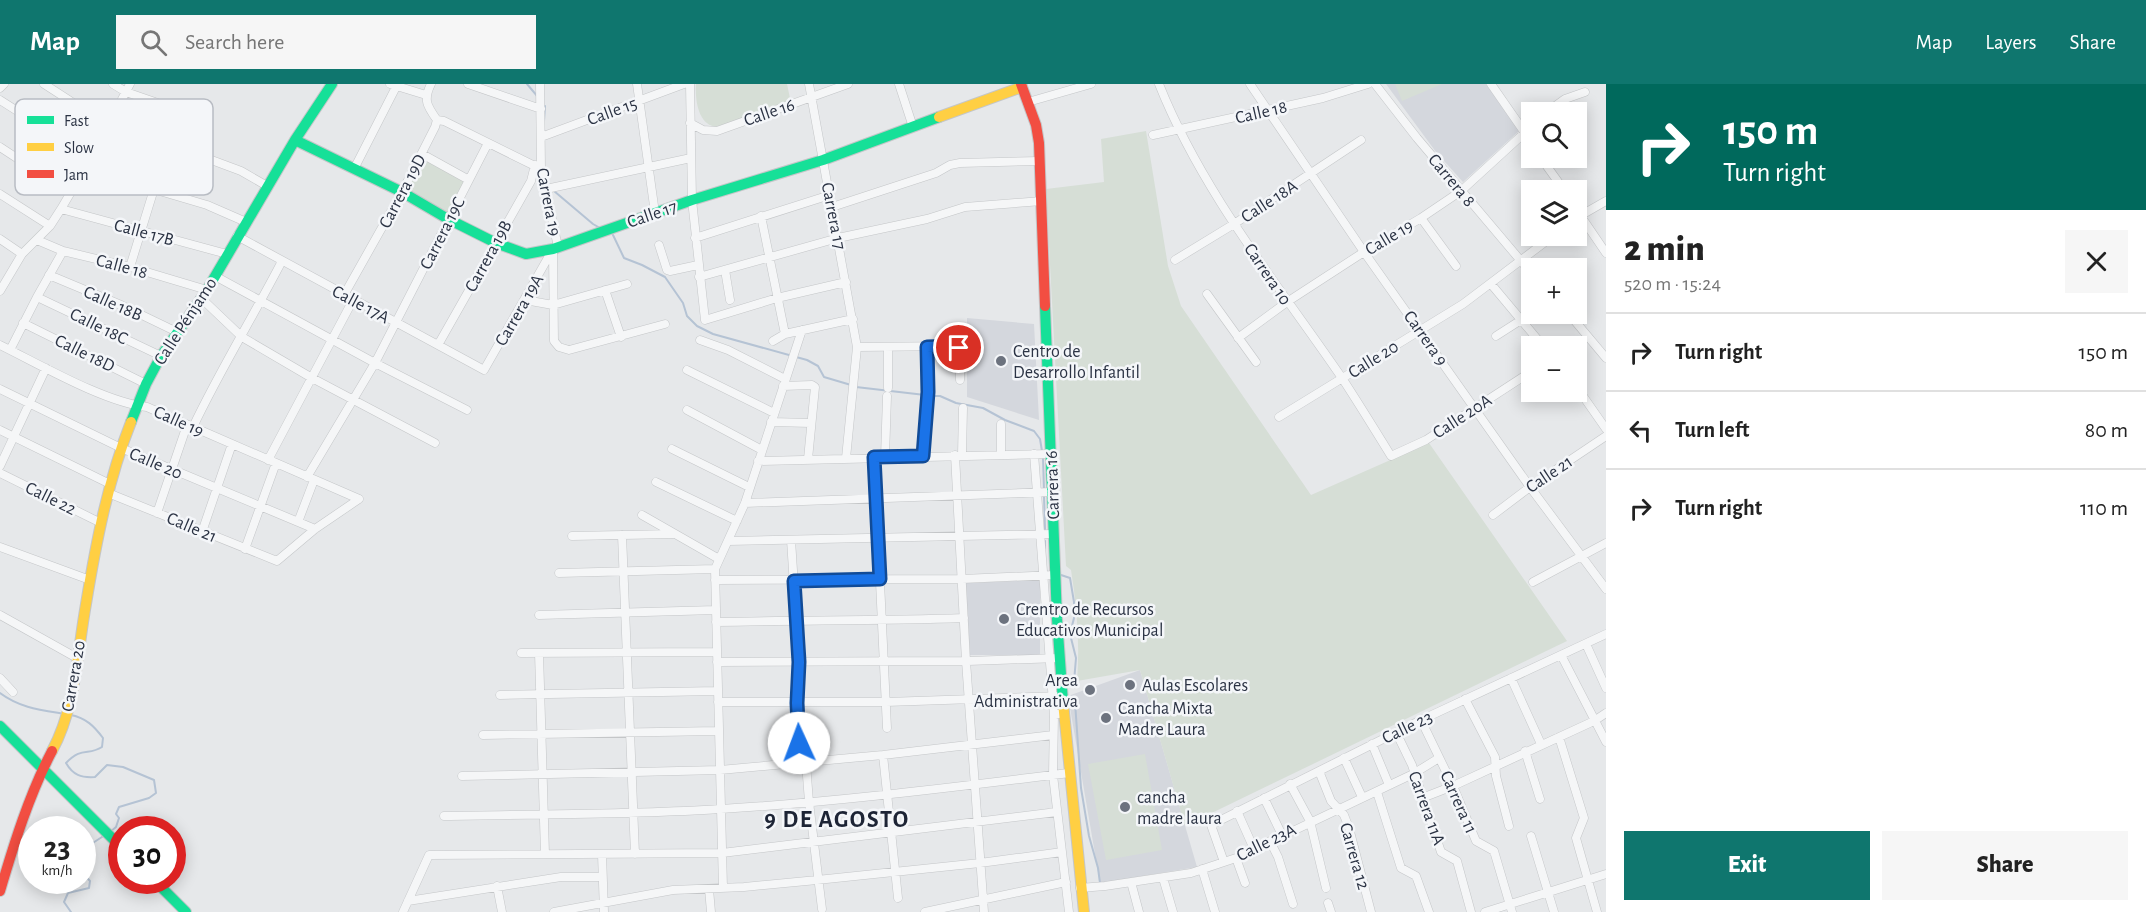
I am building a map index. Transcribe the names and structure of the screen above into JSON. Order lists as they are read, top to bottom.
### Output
{
  "streets": {
    "street": [
      "Calle 15",
      "Calle 16",
      "Calle 18",
      "Carrera 8",
      "Carrera 19D",
      "Calle 18A",
      "Carrera 19",
      "Calle 17",
      "Carrera 17",
      "Calle 17B",
      "Carrera 19C",
      "Calle 19",
      "Carrera 19B",
      "Carrera 10",
      "Calle 18B",
      "Calle 17A",
      "Carrera 19A",
      "Calle Pénjamo",
      "Calle 18C",
      "Carrera 9",
      "Calle 18D",
      "Calle 20",
      "Calle 20A",
      "Calle 21",
      "Carrera 16",
      "Calle 22",
      "Carrera 20",
      "Calle 23",
      "Carrera 11",
      "Carrera 11A",
      "Calle 23A",
      "Carrera 12"
    ]
  },
  "crossings": [
    ["Calle 15", "Carrera 19"],
    ["Calle 16", "Carrera 17"],
    ["Calle 18", "Carrera 10"],
    ["Calle 18", "Calle Pénjamo"],
    ["Calle 18", "Carrera 9"],
    ["Carrera 8", "Calle 19"],
    ["Carrera 8", "Calle 20"],
    ["Carrera 19D", "Calle 17"],
    ["Carrera 19D", "Calle 17A"],
    ["Calle 18A", "Carrera 10"],
    ["Calle 18A", "Carrera 9"],
    ["Carrera 19", "Calle 17"],
    ["Carrera 19", "Carrera 19B"],
    ["Carrera 19", "Carrera 19A"],
    ["Calle 17", "Carrera 17"],
    ["Calle 17", "Carrera 19C"],
    ["Calle 17", "Carrera 19B"],
    ["Calle 17", "Carrera 19A"],
    ["Calle 17", "Calle Pénjamo"],
    ["Calle 17", "Carrera 16"],
    ["Calle 17B", "Calle Pénjamo"],
    ["Carrera 19C", "Calle 19"],
    ["Carrera 19C", "Calle 17A"],
    ["Calle 19", "Carrera 10"],
    ["Calle 19", "Calle Pénjamo"],
    ["Calle 19", "Carrera 9"],
    ["Calle 19", "Calle 20"],
    ["Calle 19", "Calle 21"],
    ["Carrera 19B", "Calle 17A"],
    ["Carrera 10", "Calle 20"],
    ["Carrera 10", "Calle 20A"],
    ["Calle 18B", "Calle Pénjamo"],
    ["Calle 17A", "Carrera 19A"],
    ["Calle 17A", "Calle Pénjamo"],
    ["Calle Pénjamo", "Calle 18C"],
    ["Calle Pénjamo", "Calle 18D"],
    ["Calle Pénjamo", "Calle 20"],
    ["Calle Pénjamo", "Calle 21"],
    ["Calle Pénjamo", "Calle 22"],
    ["Calle Pénjamo", "Carrera 20"],
    ["Carrera 9", "Calle 20"],
    ["Carrera 9", "Calle 20A"],
    ["Carrera 9", "Calle 21"],
    ["Calle 20", "Calle 21"],
    ["Carrera 16", "Calle 23A"],
    ["Calle 23", "Carrera 11"],
    ["Calle 23", "Carrera 11A"],
    ["Calle 23", "Calle 23A"],
    ["Calle 23", "Carrera 12"],
    ["Carrera 11", "Calle 23A"],
    ["Carrera 11A", "Calle 23A"],
    ["Calle 23A", "Carrera 12"]
  ],
  "districts": ["9 DE AGOSTO"],
  "places": [
    "Centro de Desarrollo Infantil",
    "Crentro de Recursos Educativos Municipal",
    "Aulas Escolares",
    "Area Administrativa",
    "Cancha Mixta Madre Laura",
    "cancha madre laura"
  ],
  "legend": ["Fast", "Slow", "Jam"],
  "page": {
    "header": "Map",
    "search": "Search here",
    "nav": ["Map", "Layers", "Share"],
    "turn": ["150 m", "Turn right"],
    "map_buttons": ["+", "−"],
    "heading": ["2 min", "520 m · 15:24"],
    "list": [
      {
        "name": "Turn right",
        "value": "150 m"
      },
      {
        "name": "Turn left",
        "value": "80 m"
      },
      {
        "name": "Turn right",
        "value": "110 m"
      }
    ],
    "speed": "23 km/h",
    "limit": "30",
    "buttons": ["Exit", "Share"]
  }
}
